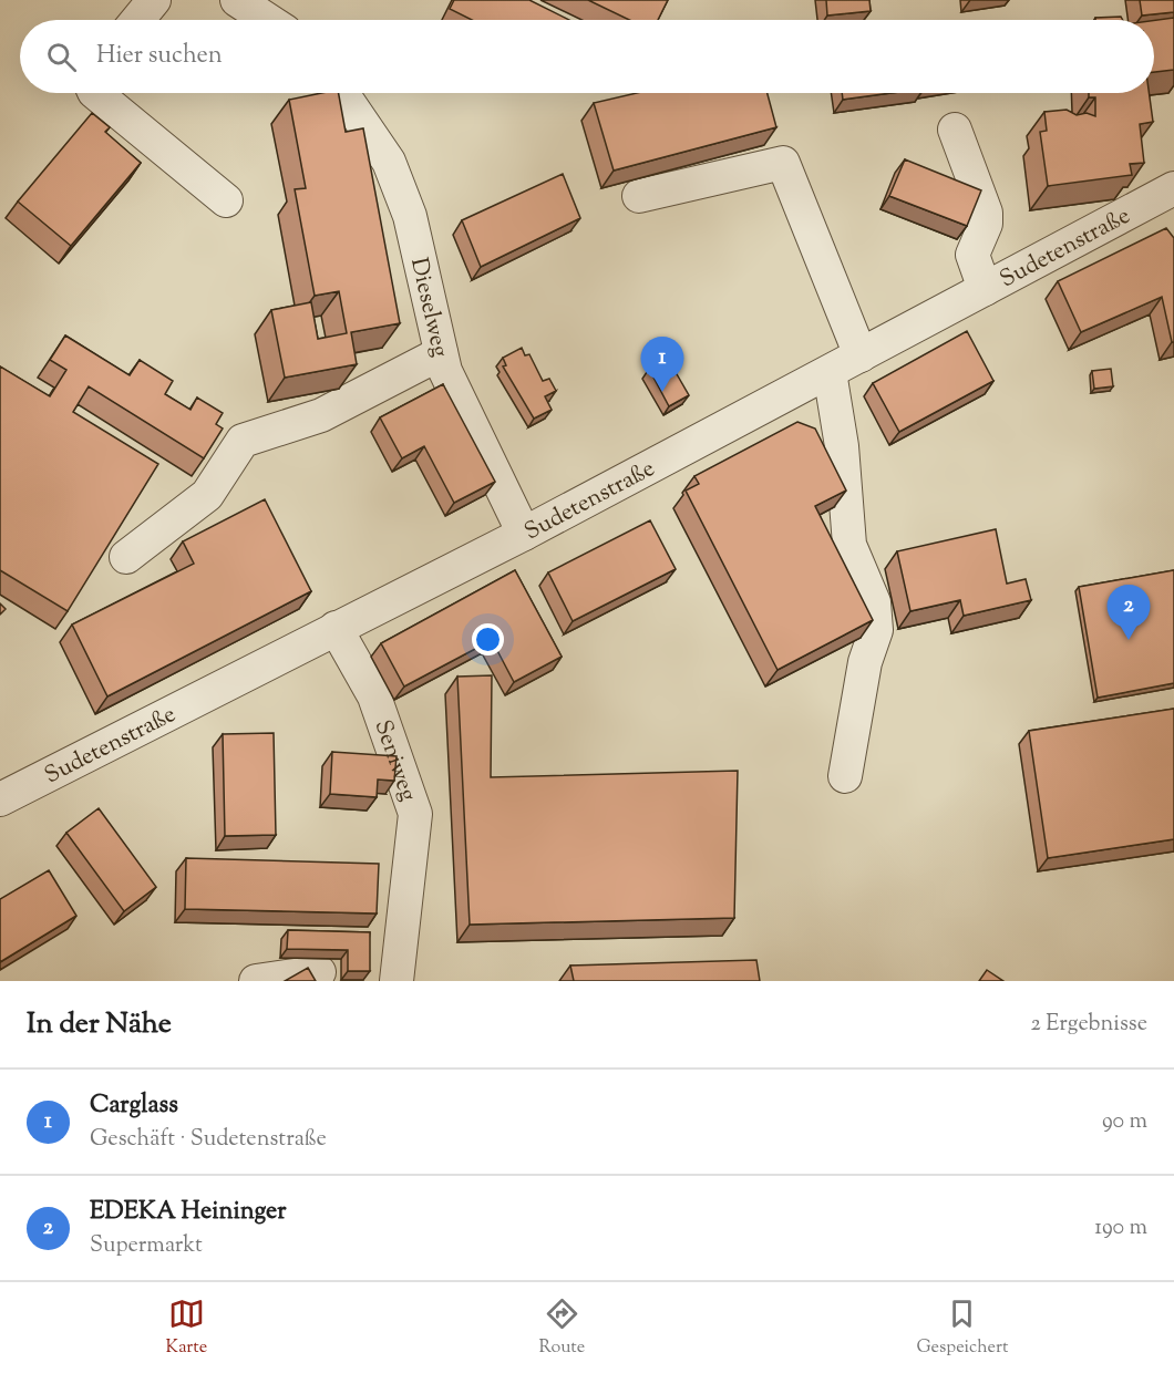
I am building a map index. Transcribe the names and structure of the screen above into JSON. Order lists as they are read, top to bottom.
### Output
{
  "streets": {
    "street": ["Sudetenstraße", "Dieselweg", "Seniweg"]
  },
  "crossings": [
    ["Sudetenstraße", "Dieselweg"],
    ["Sudetenstraße", "Seniweg"]
  ],
  "page": {
    "search": "Hier suchen",
    "pins": ["1", "2"],
    "heading": ["In der Nähe", "2 Ergebnisse"],
    "list": [
      {
        "mark": "1",
        "name": "Carglass",
        "note": "Geschäft · Sudetenstraße",
        "value": "90 m"
      },
      {
        "mark": "2",
        "name": "EDEKA Heininger",
        "note": "Supermarkt",
        "value": "190 m"
      }
    ],
    "nav": ["Karte", "Route", "Gespeichert"]
  }
}
